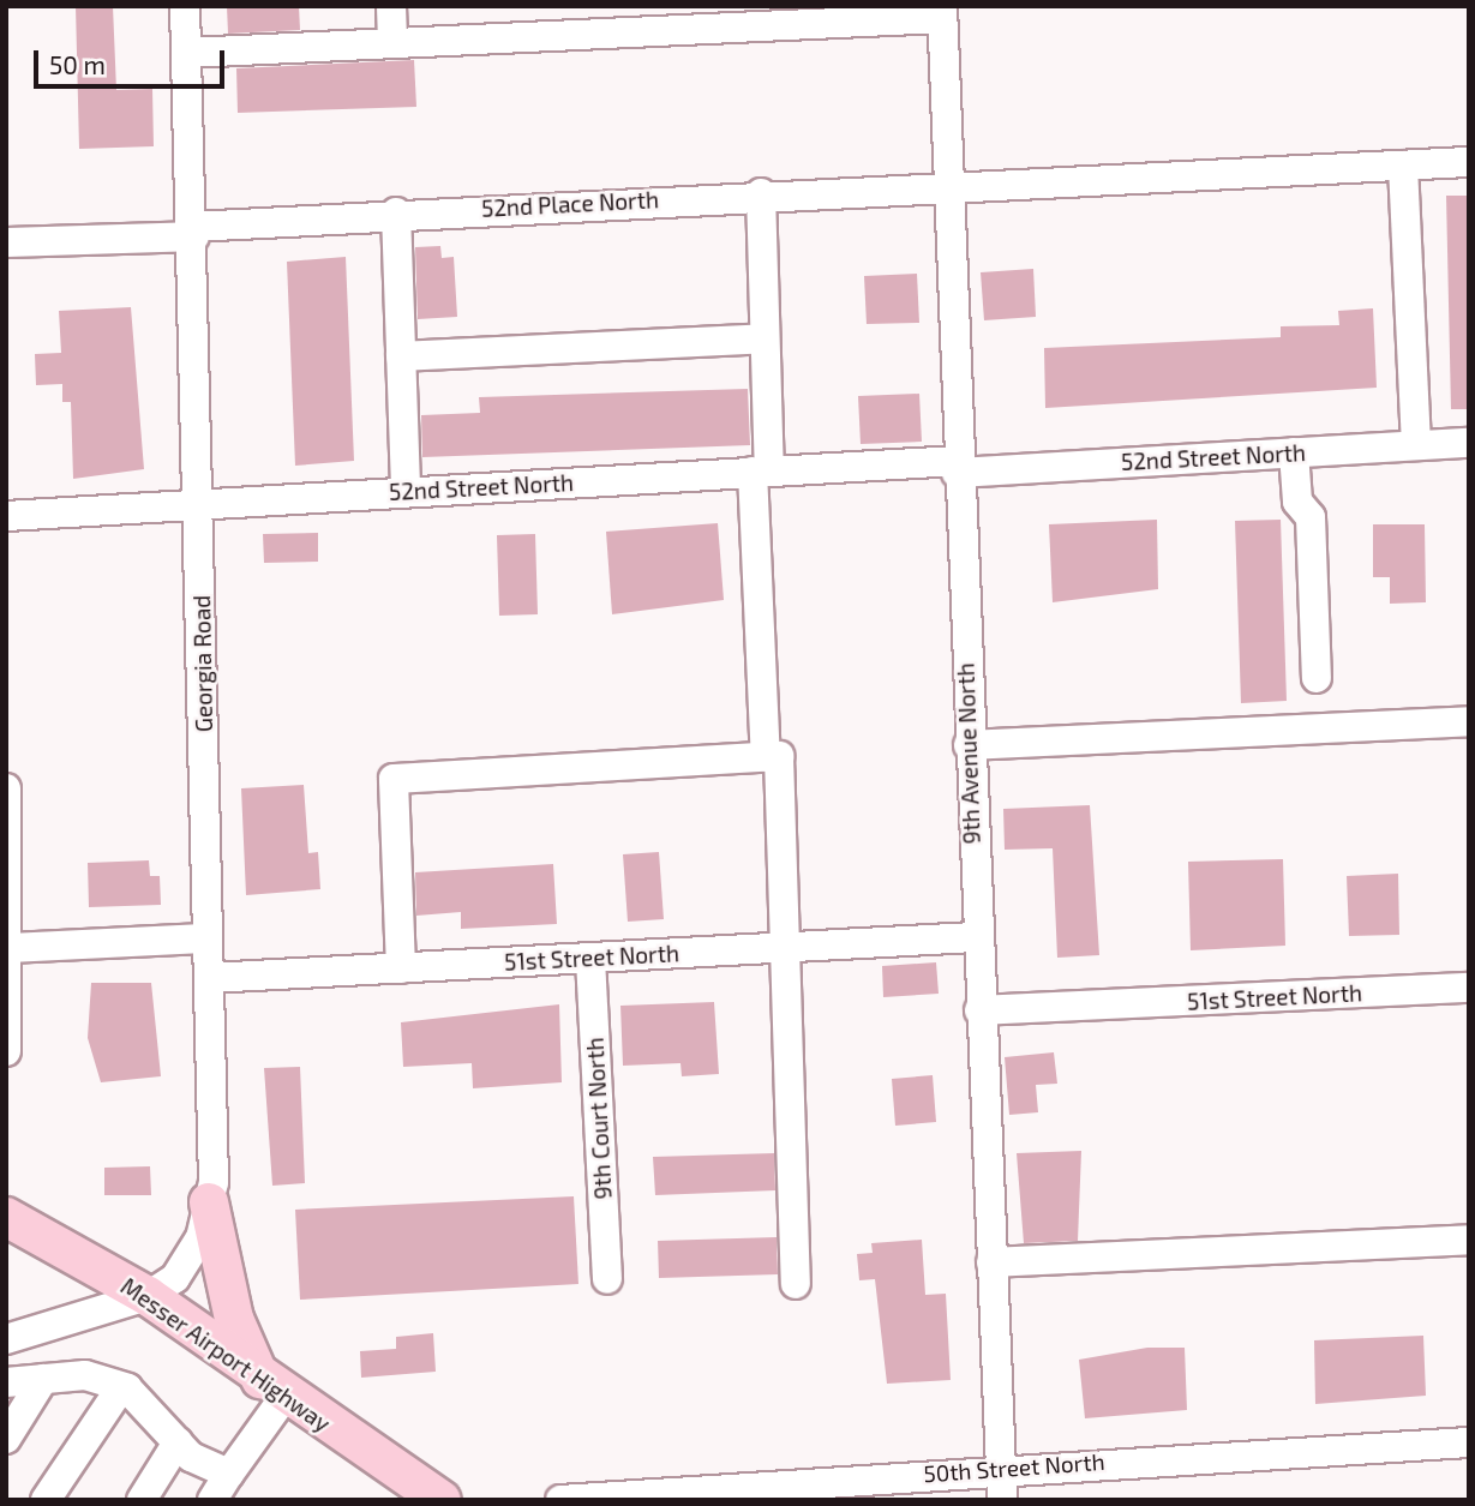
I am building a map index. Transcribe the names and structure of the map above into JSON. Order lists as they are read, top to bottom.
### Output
{
  "streets": {
    "main road": ["Messer Airport Highway"],
    "street": [
      "52nd Place North",
      "52nd Street North",
      "Georgia Road",
      "9th Avenue North",
      "51st Street North",
      "9th Court North",
      "50th Street North"
    ]
  },
  "crossings": [
    ["52nd Place North", "Georgia Road"],
    ["52nd Place North", "9th Avenue North"],
    ["52nd Street North", "Georgia Road"],
    ["52nd Street North", "9th Avenue North"],
    ["Georgia Road", "51st Street North"],
    ["Georgia Road", "Messer Airport Highway"],
    ["9th Avenue North", "51st Street North"],
    ["9th Avenue North", "50th Street North"],
    ["51st Street North", "9th Court North"]
  ],
  "scale_bar": "50 m"
}
